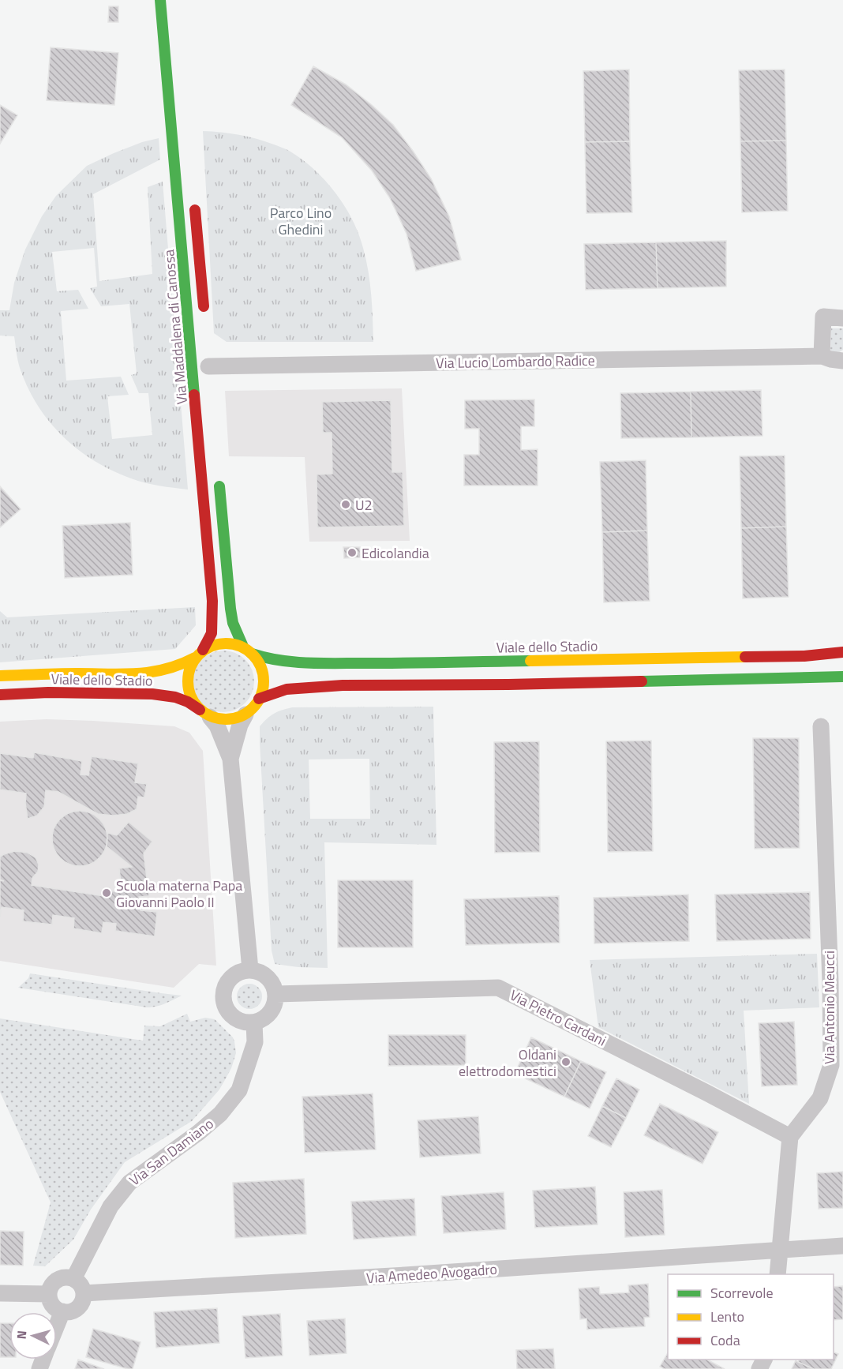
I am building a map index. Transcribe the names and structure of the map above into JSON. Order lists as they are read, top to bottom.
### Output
{
  "streets": {
    "street": [
      "Via Maddalena di Canossa",
      "Via Lucio Lombardo Radice",
      "Viale dello Stadio",
      "Via Antonio Meucci",
      "Via Pietro Cardani",
      "Via San Damiano",
      "Via Amedeo Avogadro"
    ]
  },
  "crossings": [
    ["Via Maddalena di Canossa", "Viale dello Stadio"],
    ["Via Antonio Meucci", "Via Pietro Cardani"],
    ["Via Pietro Cardani", "Via San Damiano"],
    ["Via San Damiano", "Via Amedeo Avogadro"]
  ],
  "parks": ["Parco Lino Ghedini"],
  "places": [
    "U2",
    "Edicolandia",
    "Scuola materna Papa Giovanni Paolo II",
    "Oldani elettrodomestici"
  ],
  "legend": ["Scorrevole", "Lento", "Coda"],
  "north": "left"
}
